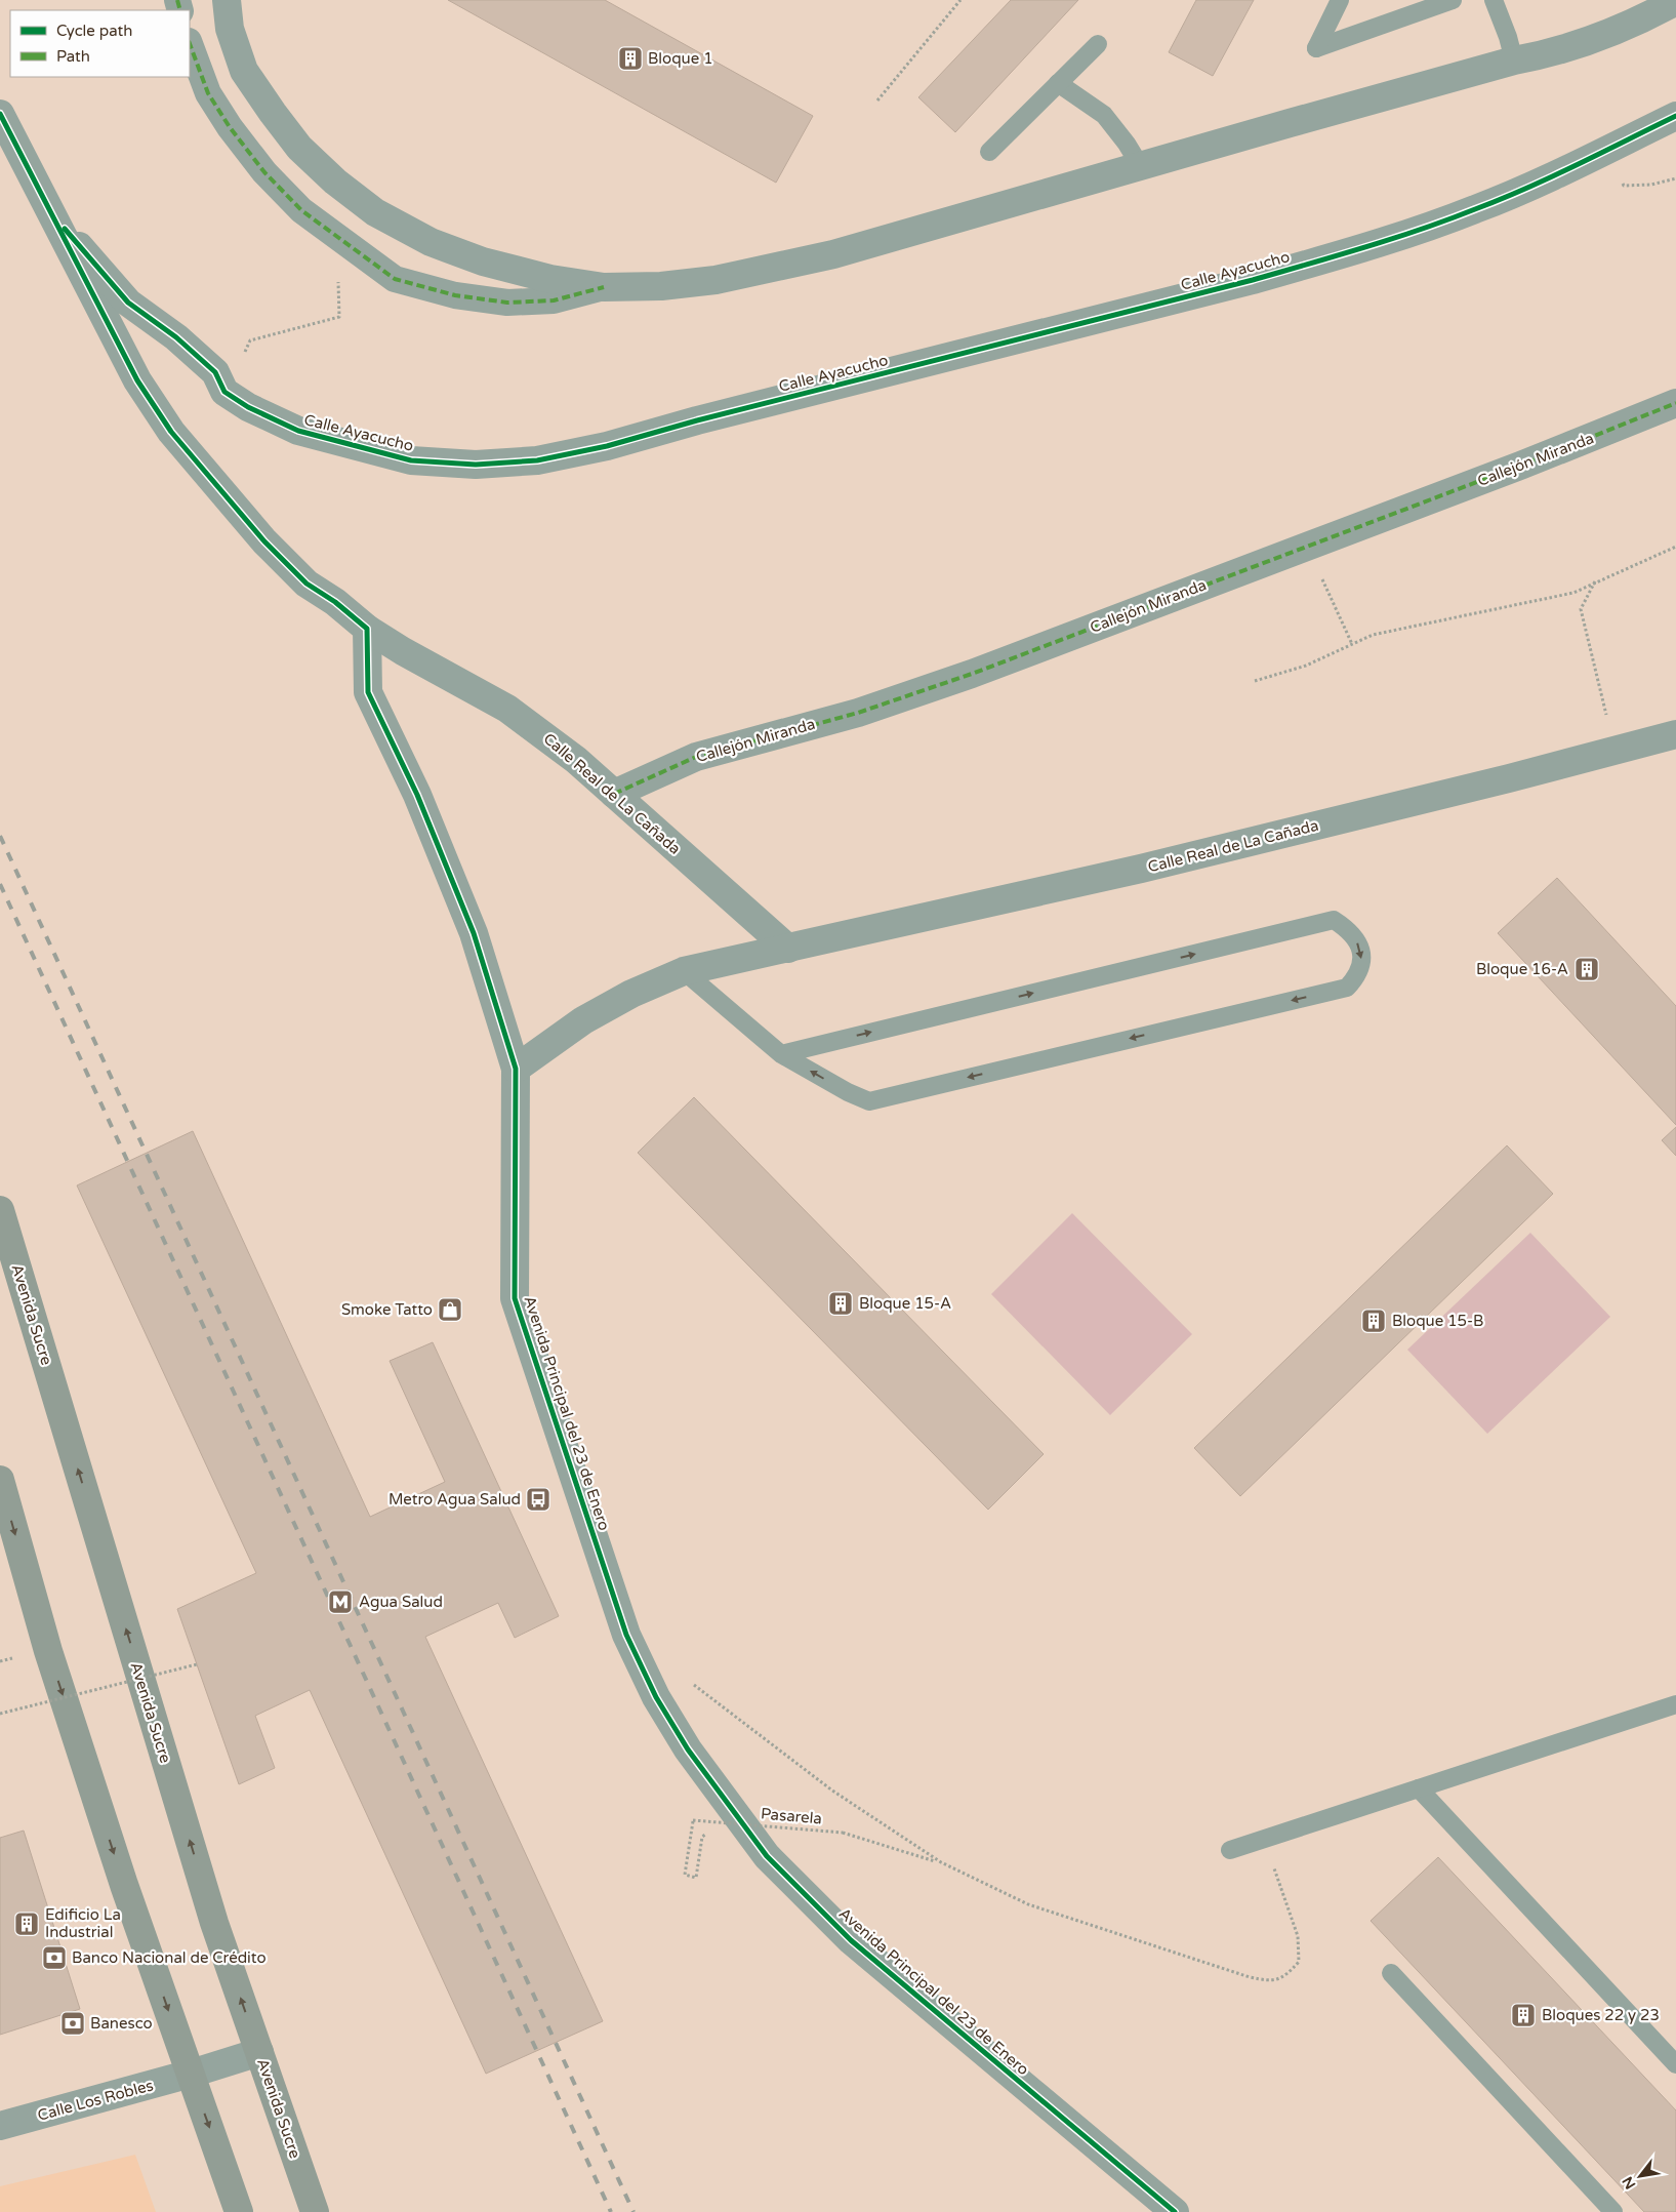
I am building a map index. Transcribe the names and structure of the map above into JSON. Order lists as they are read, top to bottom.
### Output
{
  "streets": {
    "main road": ["Avenida Sucre"],
    "street": [
      "Calle Ayacucho",
      "Callejón Miranda",
      "Calle Real de La Cañada",
      "Avenida Principal del 23 de Enero",
      "Calle Los Robles"
    ],
    "path": ["Pasarela"]
  },
  "crossings": [
    ["Callejón Miranda", "Calle Real de La Cañada"],
    ["Calle Real de La Cañada", "Avenida Principal del 23 de Enero"],
    ["Avenida Sucre", "Calle Los Robles"]
  ],
  "places": {
    "building": [
      "Bloque 1",
      "Bloque 16-A",
      "Bloque 15-A",
      "Bloque 15-B",
      "Edificio La Industrial",
      "Bloques 22 y 23"
    ],
    "shop": ["Smoke Tatto"],
    "bus stop": ["Metro Agua Salud"],
    "metro station": ["Agua Salud"],
    "bank": ["Banco Nacional de Crédito", "Banesco"]
  },
  "legend": ["Cycle path", "Path"],
  "north": "bottom left"
}
